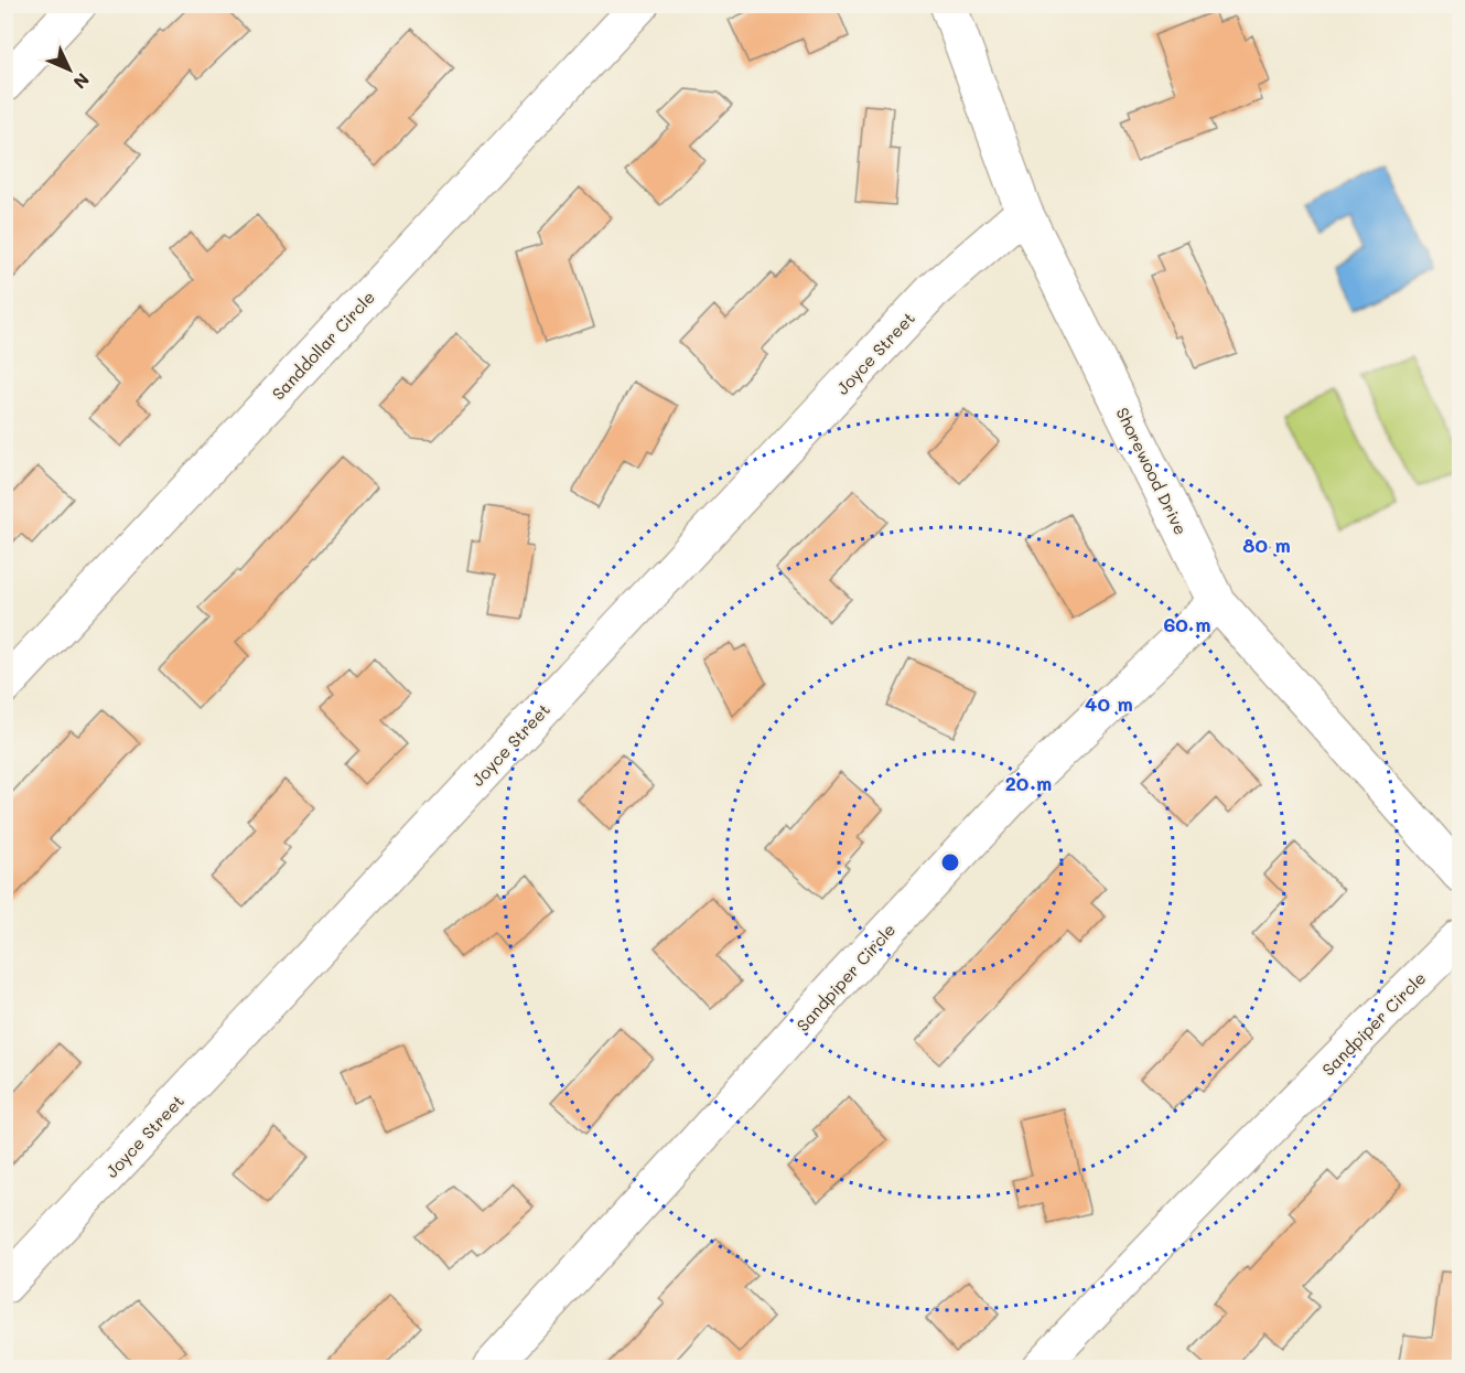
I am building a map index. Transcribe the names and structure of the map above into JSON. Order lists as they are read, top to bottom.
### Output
{
  "streets": {
    "street": [
      "Sanddollar Circle",
      "Joyce Street",
      "Shorewood Drive",
      "Sandpiper Circle"
    ]
  },
  "crossings": [
    ["Joyce Street", "Shorewood Drive"],
    ["Shorewood Drive", "Sandpiper Circle"]
  ],
  "north": "bottom right",
  "rings": [
    "80 m",
    "60 m",
    "40 m",
    "20 m"
  ]
}
